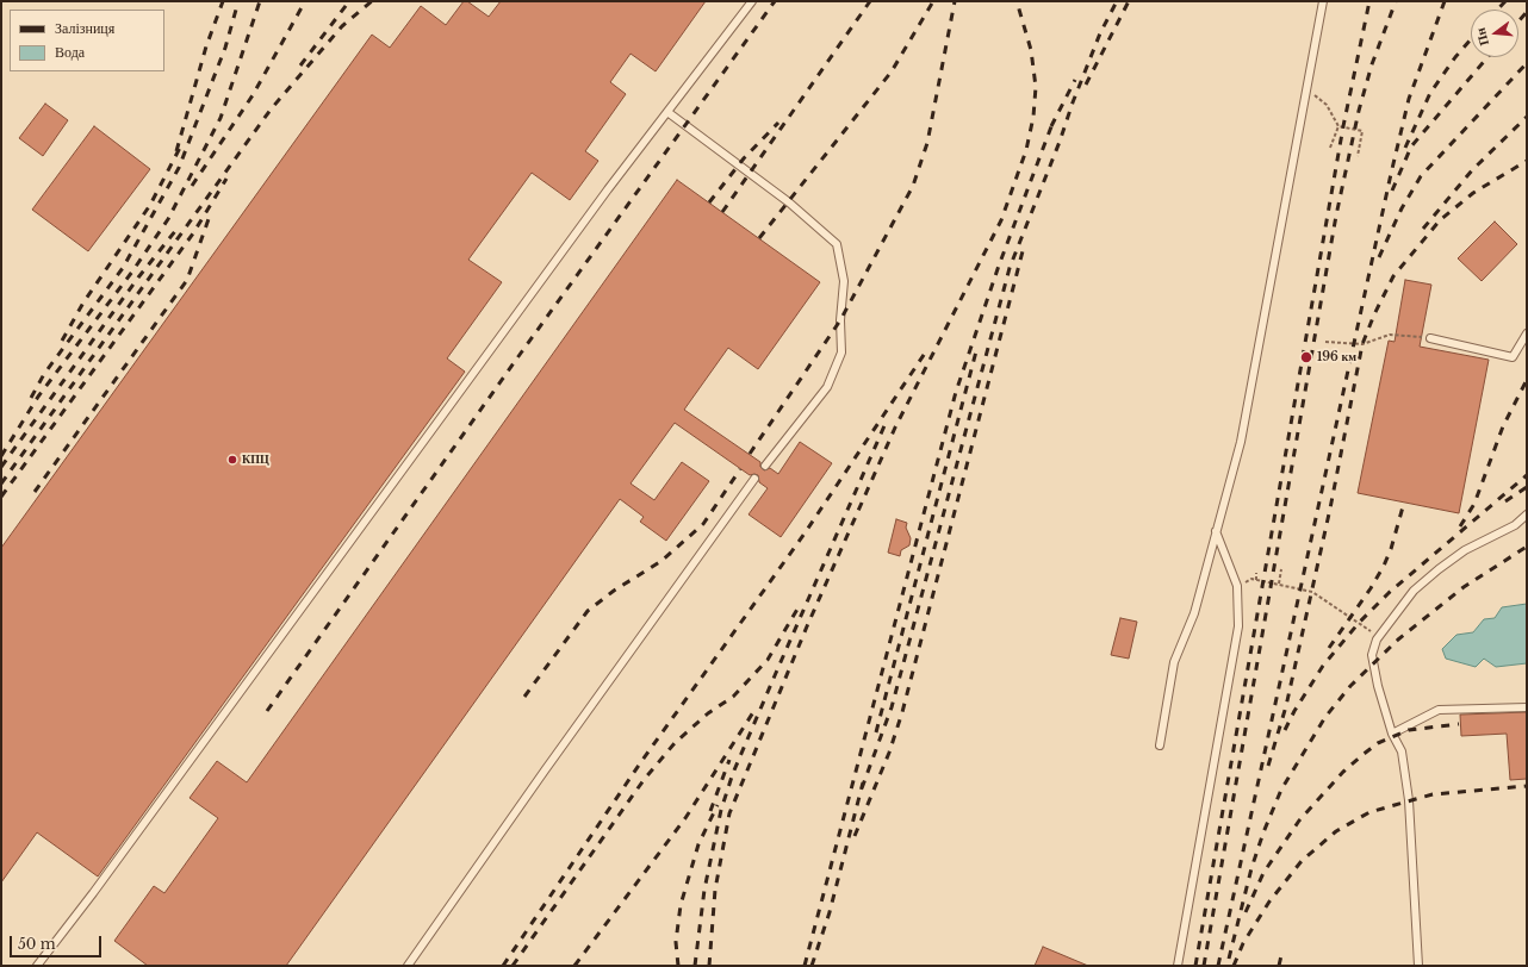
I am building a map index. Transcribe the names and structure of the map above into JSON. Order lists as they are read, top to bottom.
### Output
{
  "places": ["196 км", "КПЦ"],
  "legend": ["Залізниця", "Вода"],
  "scale_bar": "50 m",
  "north": "left"
}
